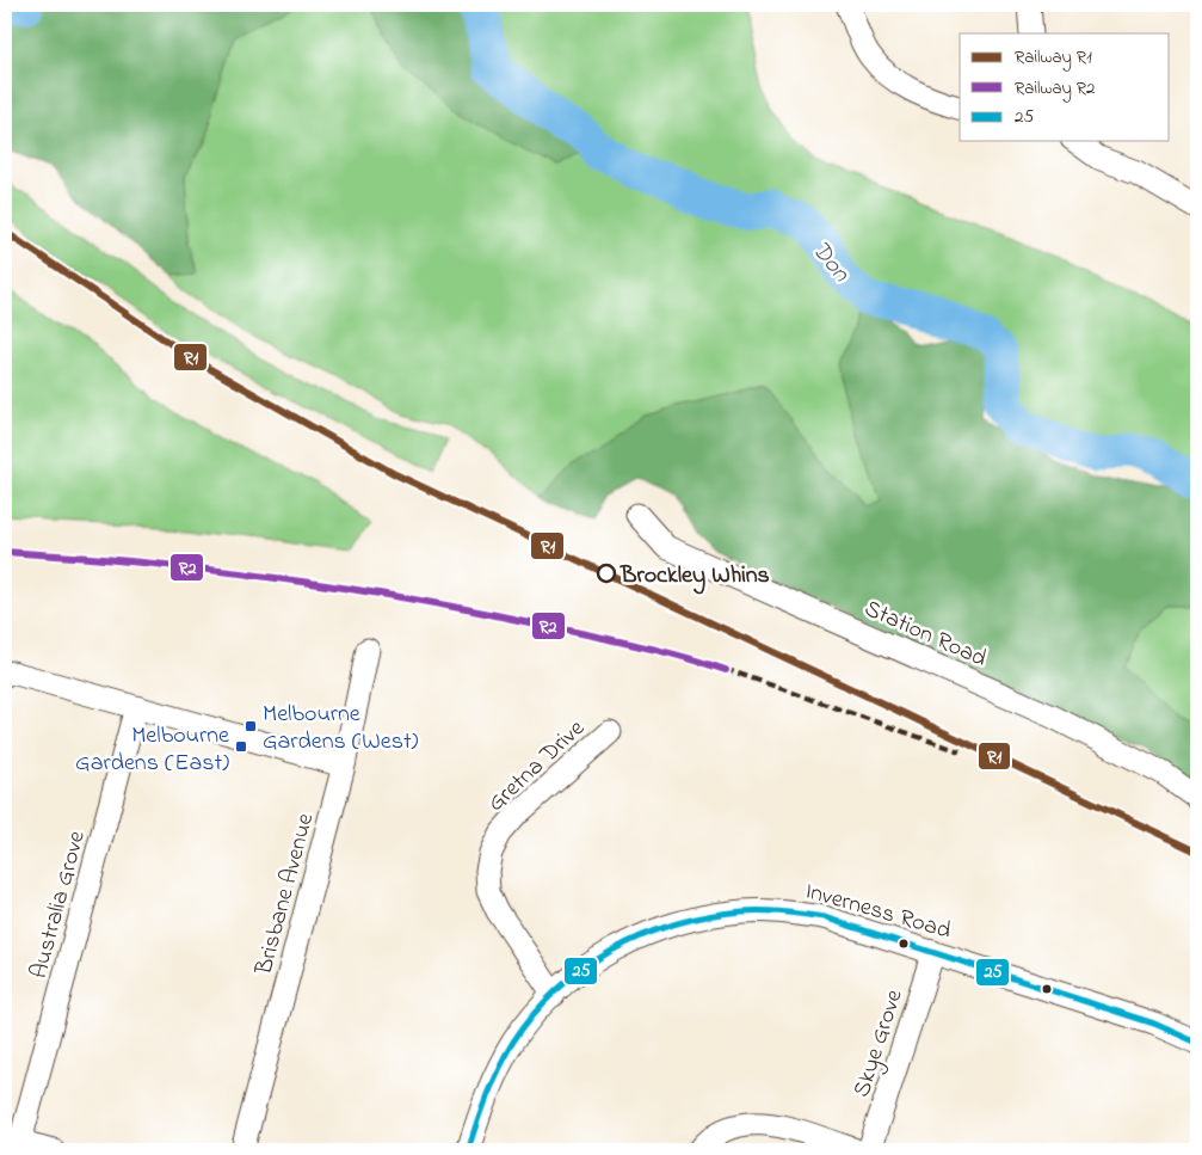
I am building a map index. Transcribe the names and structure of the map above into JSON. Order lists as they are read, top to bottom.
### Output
{
  "streets": {
    "street": [
      "Station Road",
      "Gretna Drive",
      "Brisbane Avenue",
      "Australia Grove",
      "Inverness Road",
      "Skye Grove"
    ]
  },
  "crossings": [
    ["Gretna Drive", "Inverness Road"],
    ["Inverness Road", "Skye Grove"]
  ],
  "water": ["Don"],
  "places": {
    "other": ["Brockley Whins"],
    "transit": ["Melbourne Gardens (West)", "Melbourne Gardens (East)"]
  },
  "lines": ["rail line R1", "rail line R2", "transit line 25"],
  "legend": ["Railway R1", "Railway R2", "25"]
}
